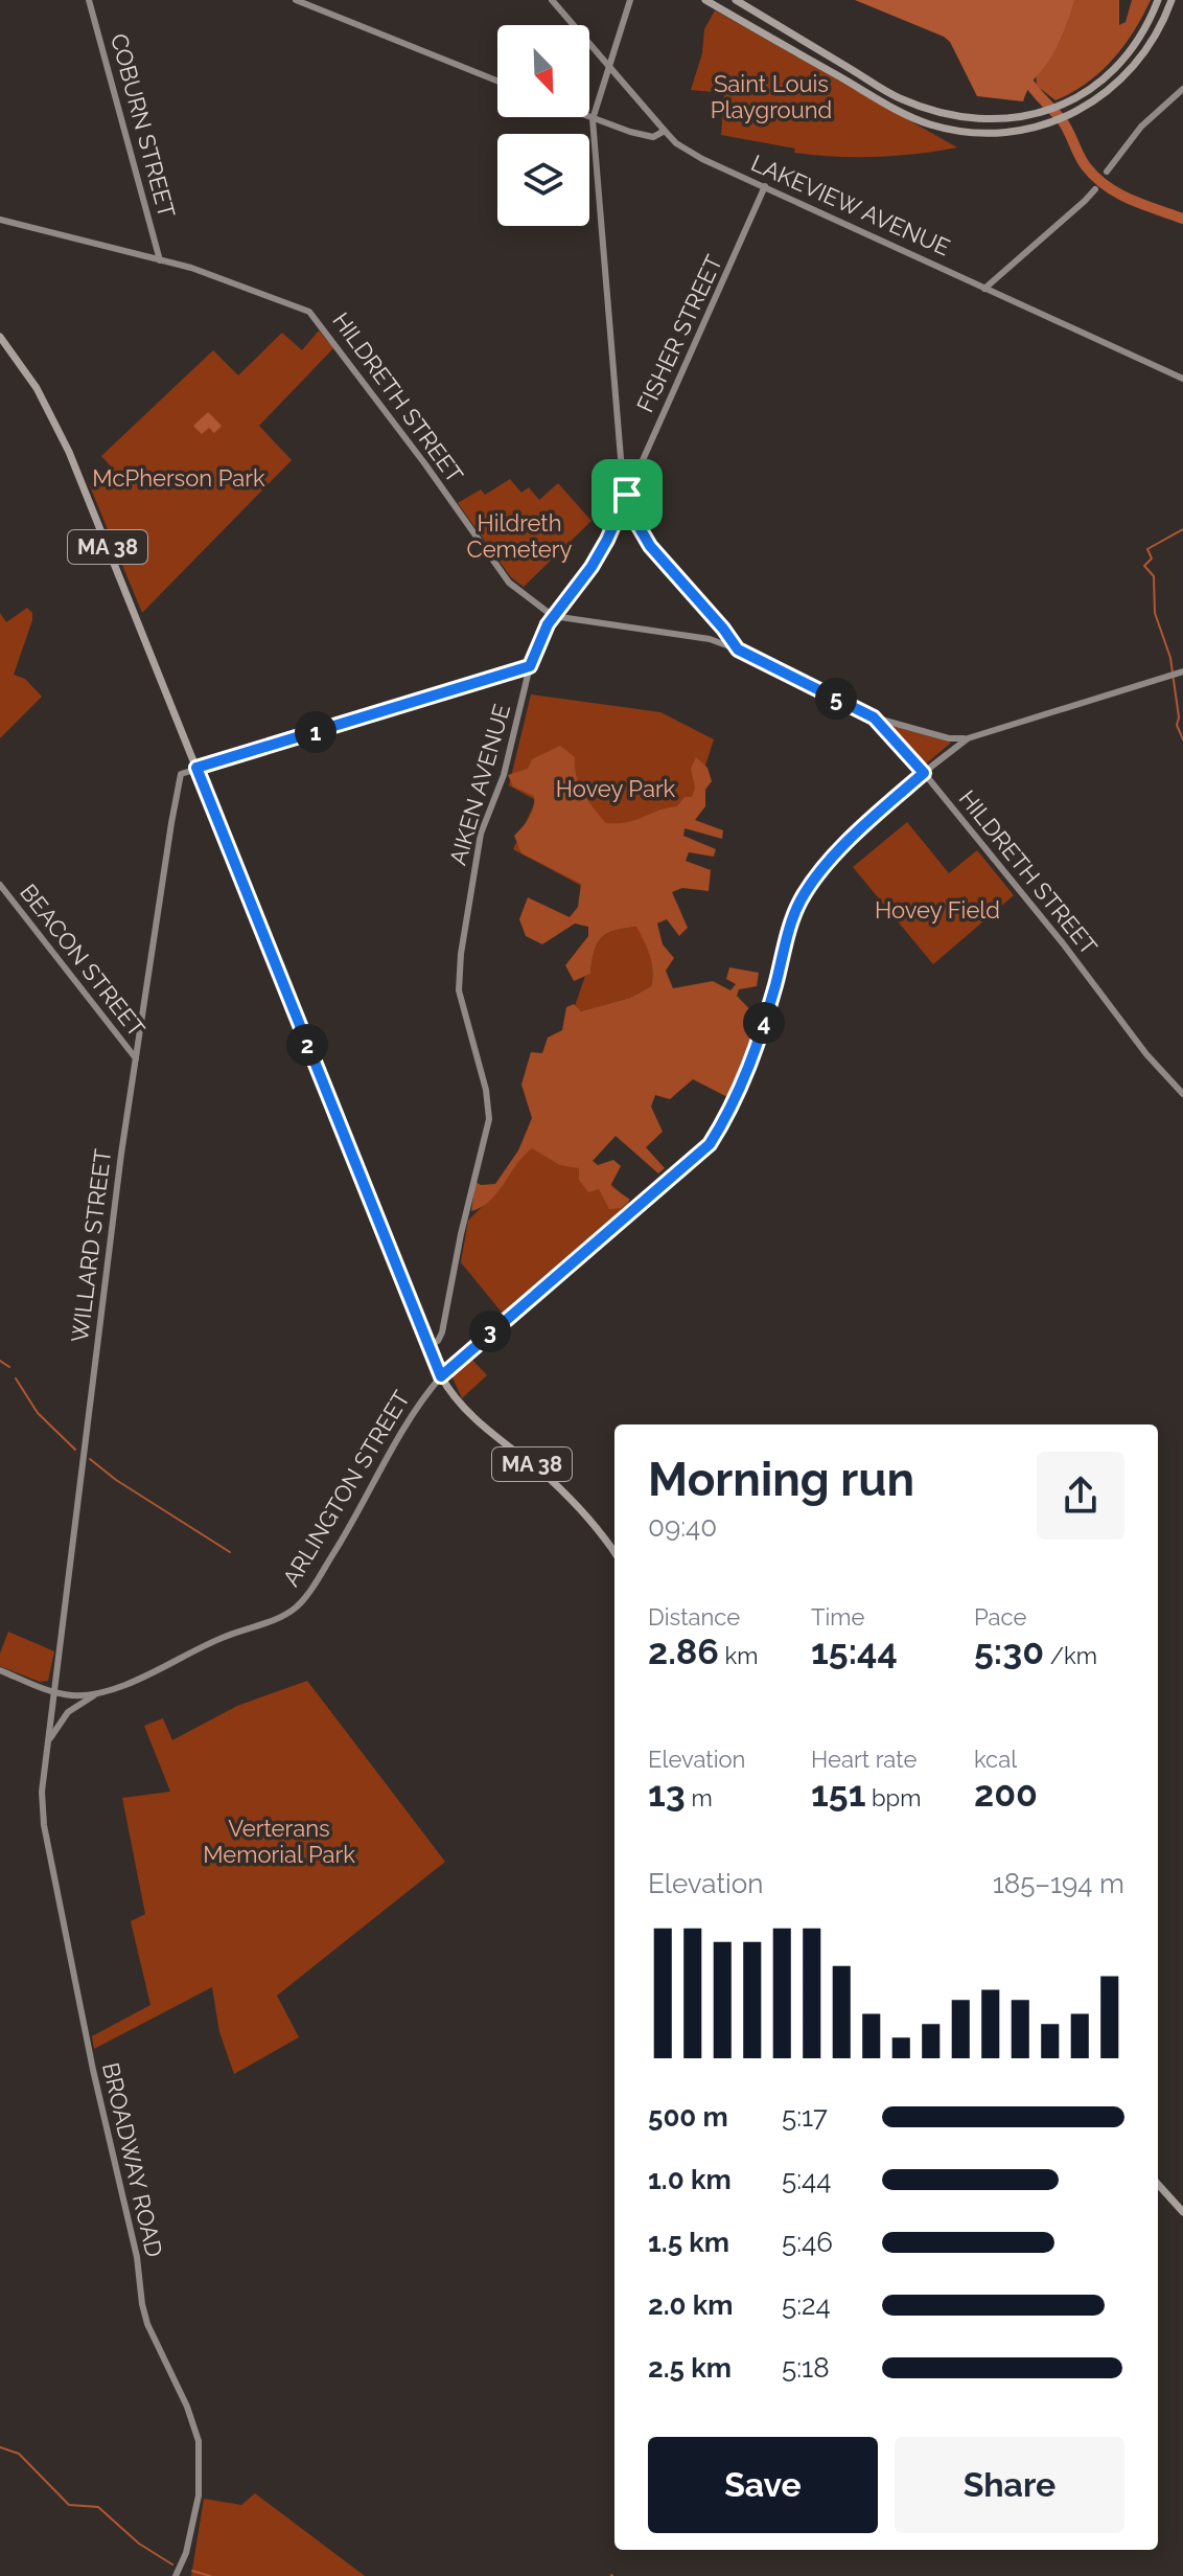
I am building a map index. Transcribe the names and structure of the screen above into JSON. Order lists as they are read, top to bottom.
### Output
{
  "streets": {
    "main road": [
      "COBURN STREET",
      "LAKEVIEW AVENUE",
      "FISHER STREET",
      "HILDRETH STREET",
      "MA 38",
      "AIKEN AVENUE",
      "BEACON STREET",
      "WILLARD STREET",
      "ARLINGTON STREET",
      "BROADWAY ROAD"
    ]
  },
  "crossings": [
    ["COBURN STREET", "HILDRETH STREET"],
    ["LAKEVIEW AVENUE", "FISHER STREET"],
    ["FISHER STREET", "AIKEN AVENUE"],
    ["HILDRETH STREET", "AIKEN AVENUE"],
    ["HILDRETH STREET", "ARLINGTON STREET"],
    ["MA 38", "AIKEN AVENUE"],
    ["MA 38", "WILLARD STREET"],
    ["MA 38", "ARLINGTON STREET"],
    ["BEACON STREET", "WILLARD STREET"],
    ["WILLARD STREET", "ARLINGTON STREET"],
    ["WILLARD STREET", "BROADWAY ROAD"]
  ],
  "parks": [
    "Saint Louis Playground",
    "McPherson Park",
    "Hildreth Cemetery",
    "Hovey Park",
    "Hovey Field",
    "Verterans Memorial Park"
  ],
  "north": "bottom right",
  "page": {
    "pins": [
      "5",
      "1",
      "4",
      "2",
      "3"
    ],
    "heading": ["Morning run", "09:40"],
    "stats": [
      ["Distance", "2.86 km"],
      ["Time", "15:44"],
      ["Pace", "5:30 /km"],
      ["Elevation", "13 m"],
      ["Heart rate", "151 bpm"],
      ["kcal", "200"]
    ],
    "chart": ["Elevation", "185–194 m"],
    "list": [
      {
        "name": "500 m",
        "note": "5:17"
      },
      {
        "name": "1.0 km",
        "note": "5:44"
      },
      {
        "name": "1.5 km",
        "note": "5:46"
      },
      {
        "name": "2.0 km",
        "note": "5:24"
      },
      {
        "name": "2.5 km",
        "note": "5:18"
      }
    ],
    "buttons": ["Save", "Share"]
  }
}
